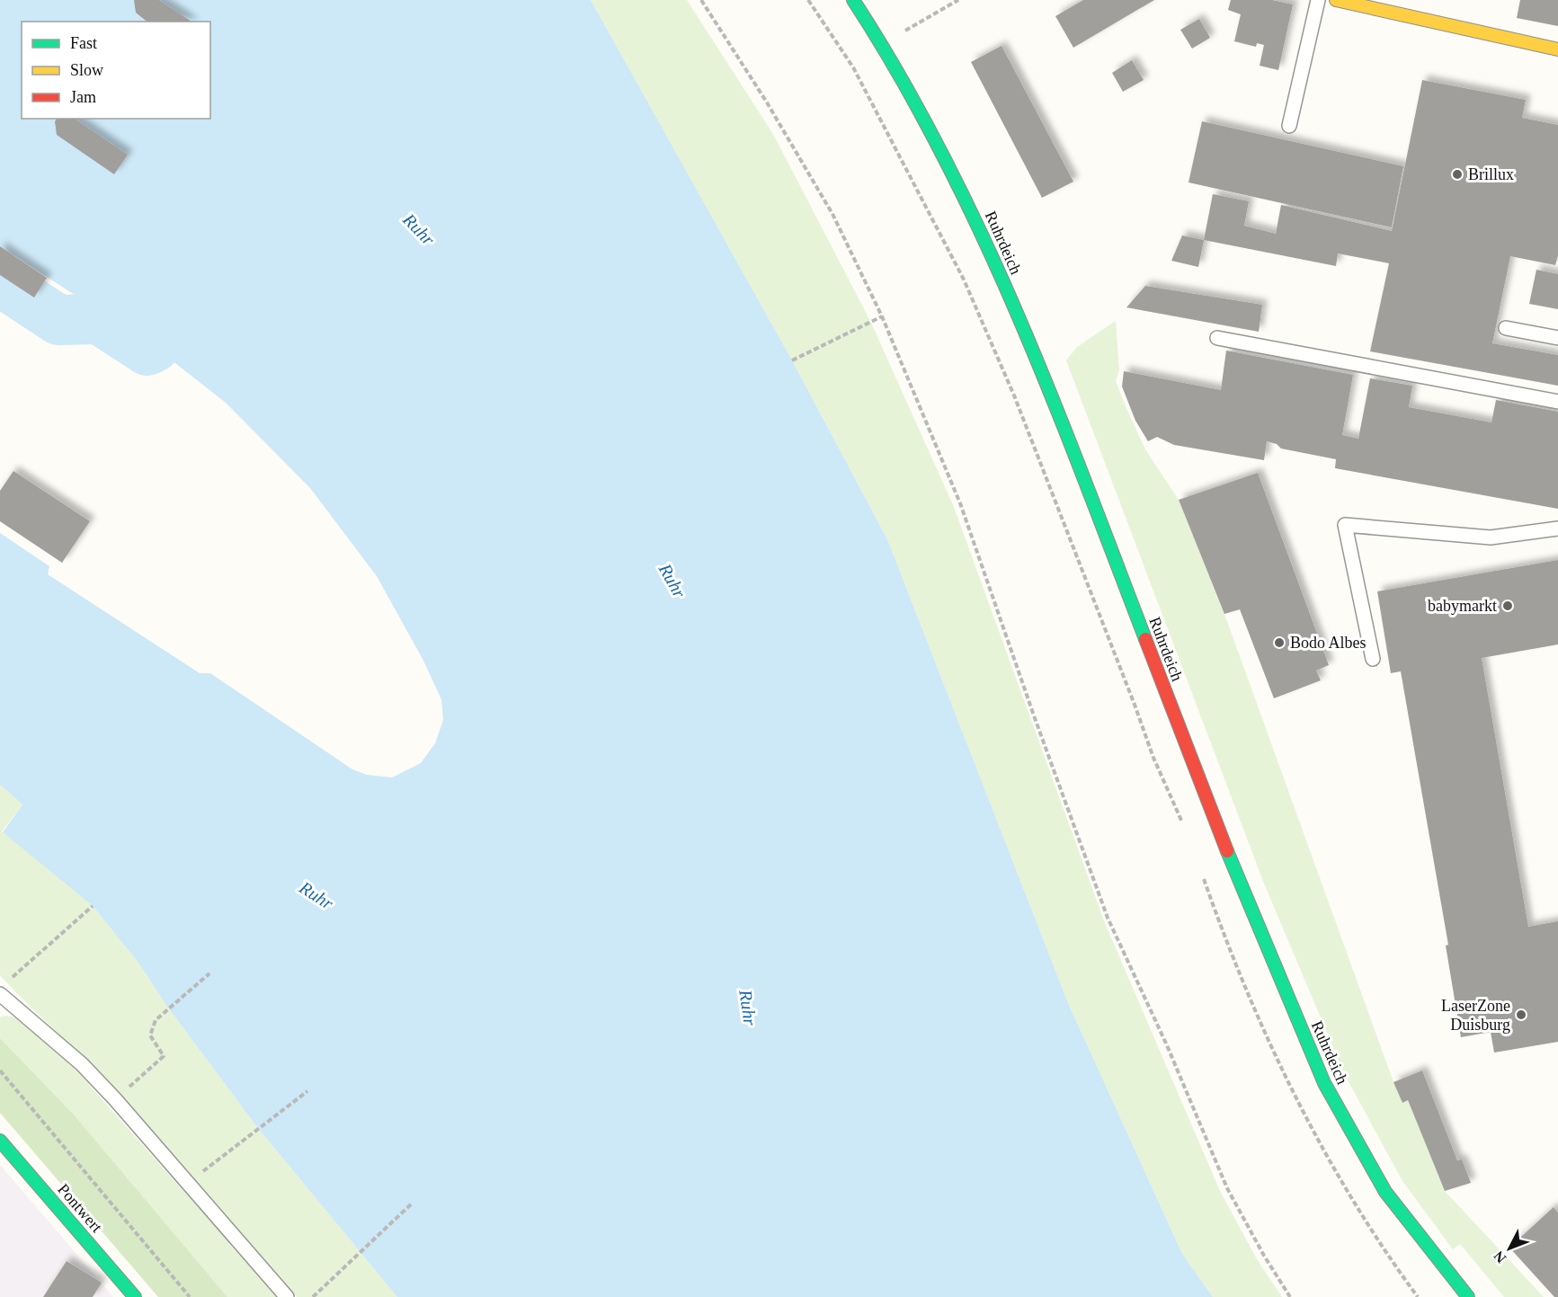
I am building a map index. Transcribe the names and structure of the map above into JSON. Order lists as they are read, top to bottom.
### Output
{
  "streets": {
    "main road": ["Ruhrdeich", "Pontwert"]
  },
  "water": ["Ruhr"],
  "places": [
    "Brillux",
    "babymarkt",
    "Bodo Albes",
    "LaserZone Duisburg"
  ],
  "legend": ["Fast", "Slow", "Jam"],
  "north": "bottom left"
}
